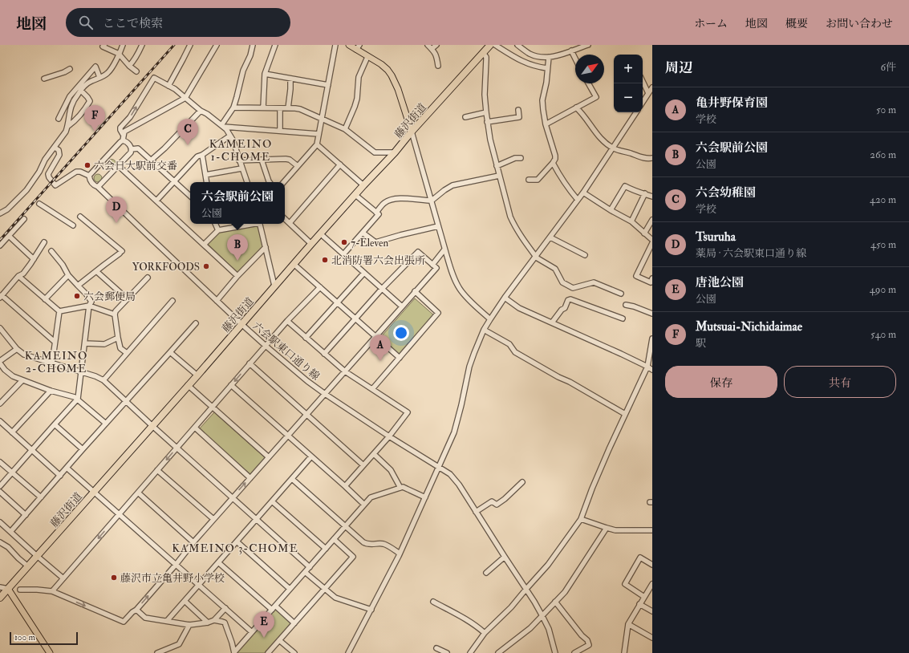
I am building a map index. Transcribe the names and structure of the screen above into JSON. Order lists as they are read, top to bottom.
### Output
{
  "streets": {
    "highway": ["藤沢街道"],
    "street": ["六会駅東口通り線"]
  },
  "crossings": [
    ["藤沢街道", "六会駅東口通り線"]
  ],
  "districts": ["KAMEINO 1-CHOME", "KAMEINO 2-CHOME", "KAMEINO 3-CHOME"],
  "places": [
    "六会日大駅前交番",
    "7-Eleven",
    "北消防署六会出張所",
    "YORKFOODS",
    "六会郵便局",
    "藤沢市立亀井野小学校"
  ],
  "scale_bar": "100 m",
  "north": "top right",
  "page": {
    "header": "地図",
    "search": "ここで検索",
    "nav": [
      "ホーム",
      "地図",
      "概要",
      "お問い合わせ"
    ],
    "heading": ["周辺", "6件"],
    "map_buttons": ["+", "−"],
    "list": [
      {
        "mark": "A",
        "name": "亀井野保育園",
        "note": "学校",
        "value": "50 m"
      },
      {
        "mark": "B",
        "name": "六会駅前公園",
        "note": "公園",
        "value": "260 m"
      },
      {
        "mark": "C",
        "name": "六会幼稚園",
        "note": "学校",
        "value": "420 m"
      },
      {
        "mark": "D",
        "name": "Tsuruha",
        "note": "薬局 · 六会駅東口通り線",
        "value": "450 m"
      },
      {
        "mark": "E",
        "name": "唐池公園",
        "note": "公園",
        "value": "490 m"
      },
      {
        "mark": "F",
        "name": "Mutsuai-Nichidaimae",
        "note": "駅",
        "value": "540 m"
      }
    ],
    "pins": [
      "F",
      "C",
      "D",
      "B",
      "A",
      "E"
    ],
    "popup": ["六会駅前公園", "公園"],
    "buttons": ["保存", "共有"],
    "scale": "100 m"
  }
}
